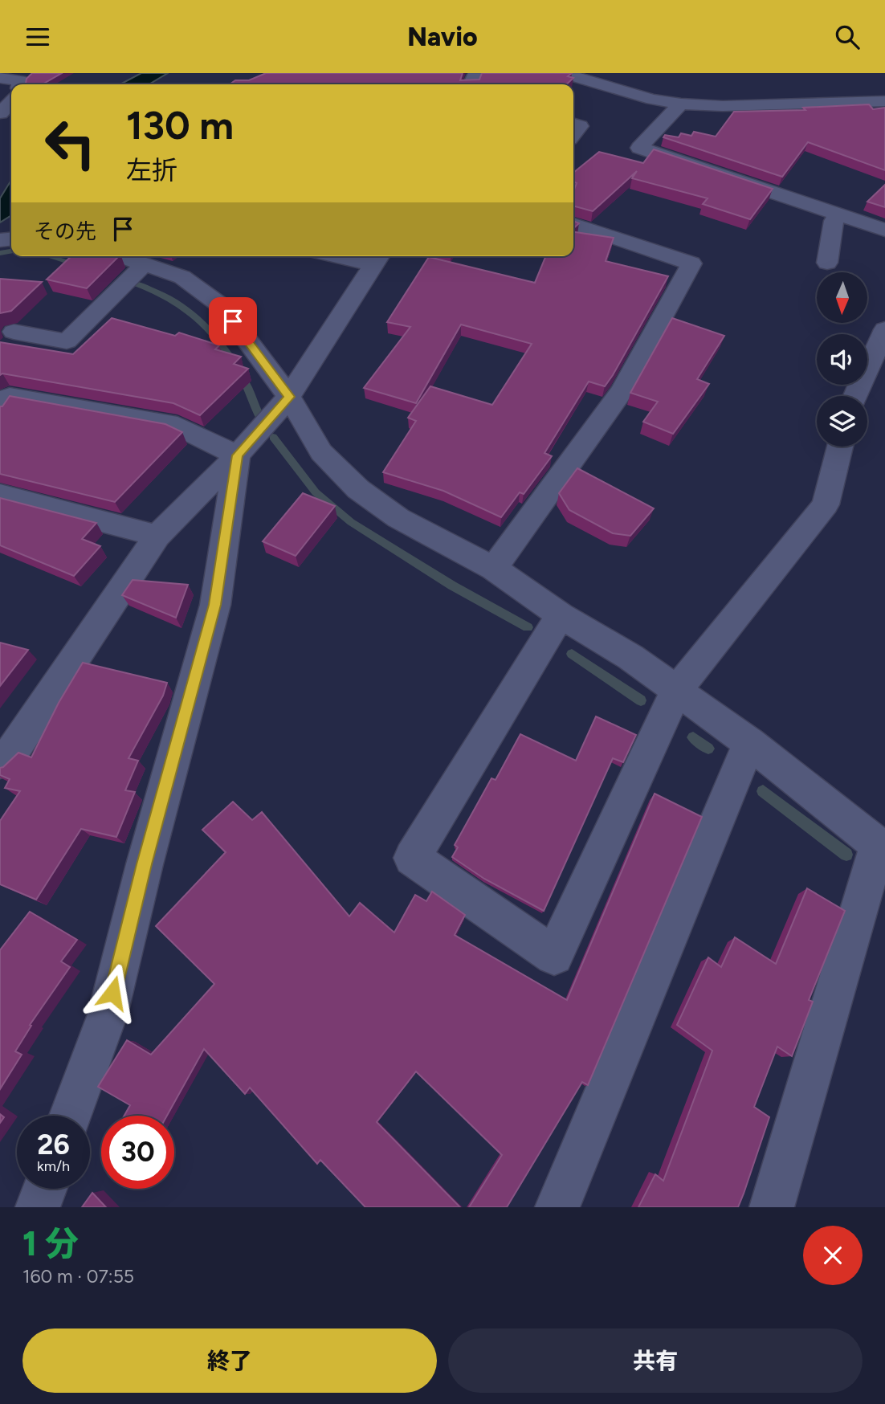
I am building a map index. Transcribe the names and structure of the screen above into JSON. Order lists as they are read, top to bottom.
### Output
{
  "north": "bottom",
  "page": {
    "header": "Navio",
    "turn": ["130 m", "左折"],
    "then": "その先",
    "speed": "26 km/h",
    "limit": "30",
    "heading": ["1 分", "160 m · 07:55"],
    "buttons": ["終了", "共有"]
  }
}
